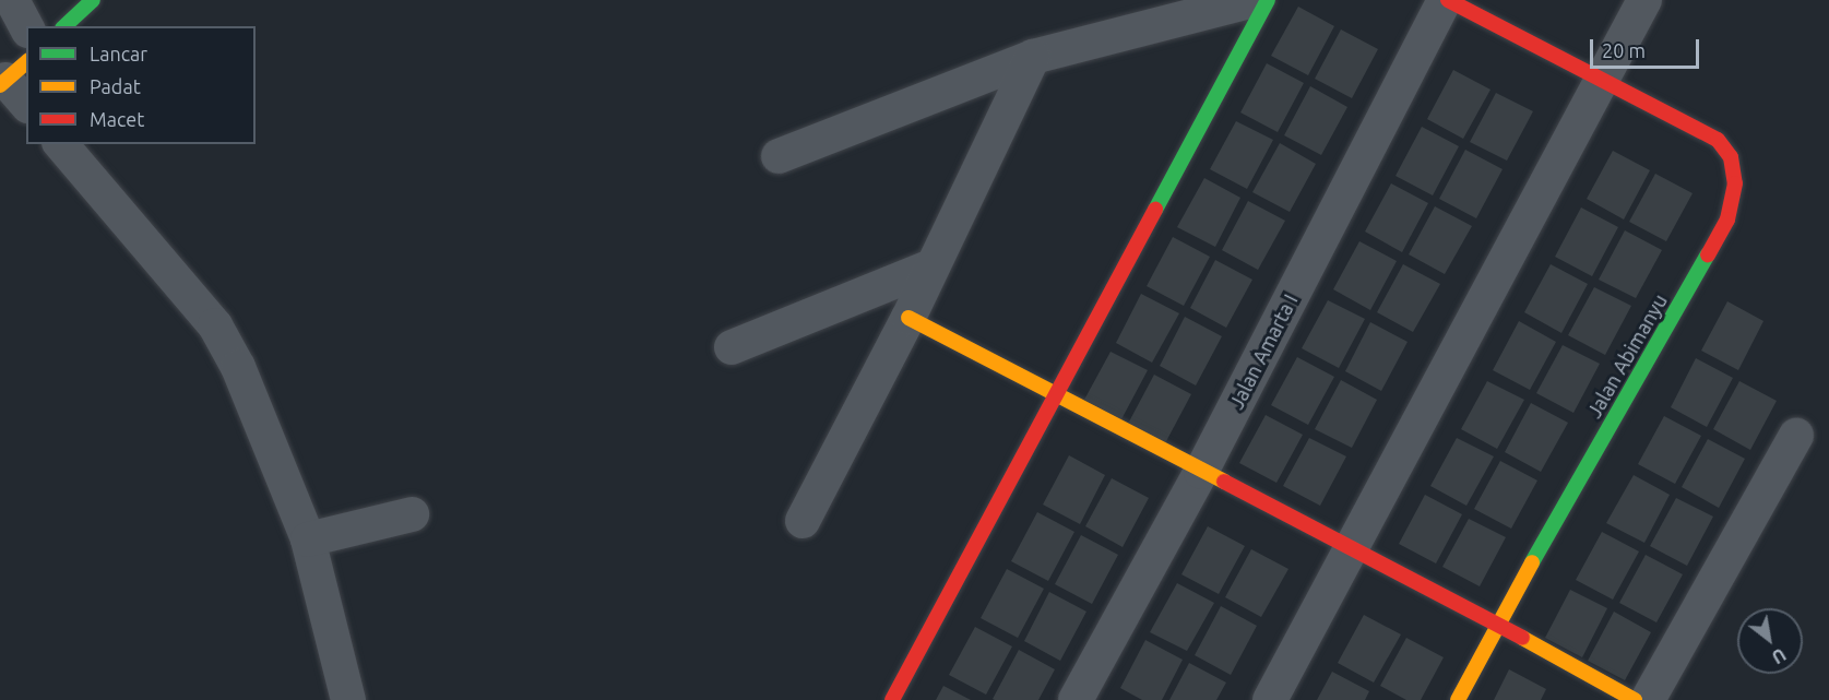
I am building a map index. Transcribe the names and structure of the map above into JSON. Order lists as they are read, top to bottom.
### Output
{
  "streets": {
    "street": ["Jalan Amarta I", "Jalan Abimanyu"]
  },
  "crossings": [
    ["Jalan Amarta I", "Jalan Abimanyu"]
  ],
  "legend": ["Lancar", "Padat", "Macet"],
  "scale_bar": "20 m",
  "north": "bottom right"
}
